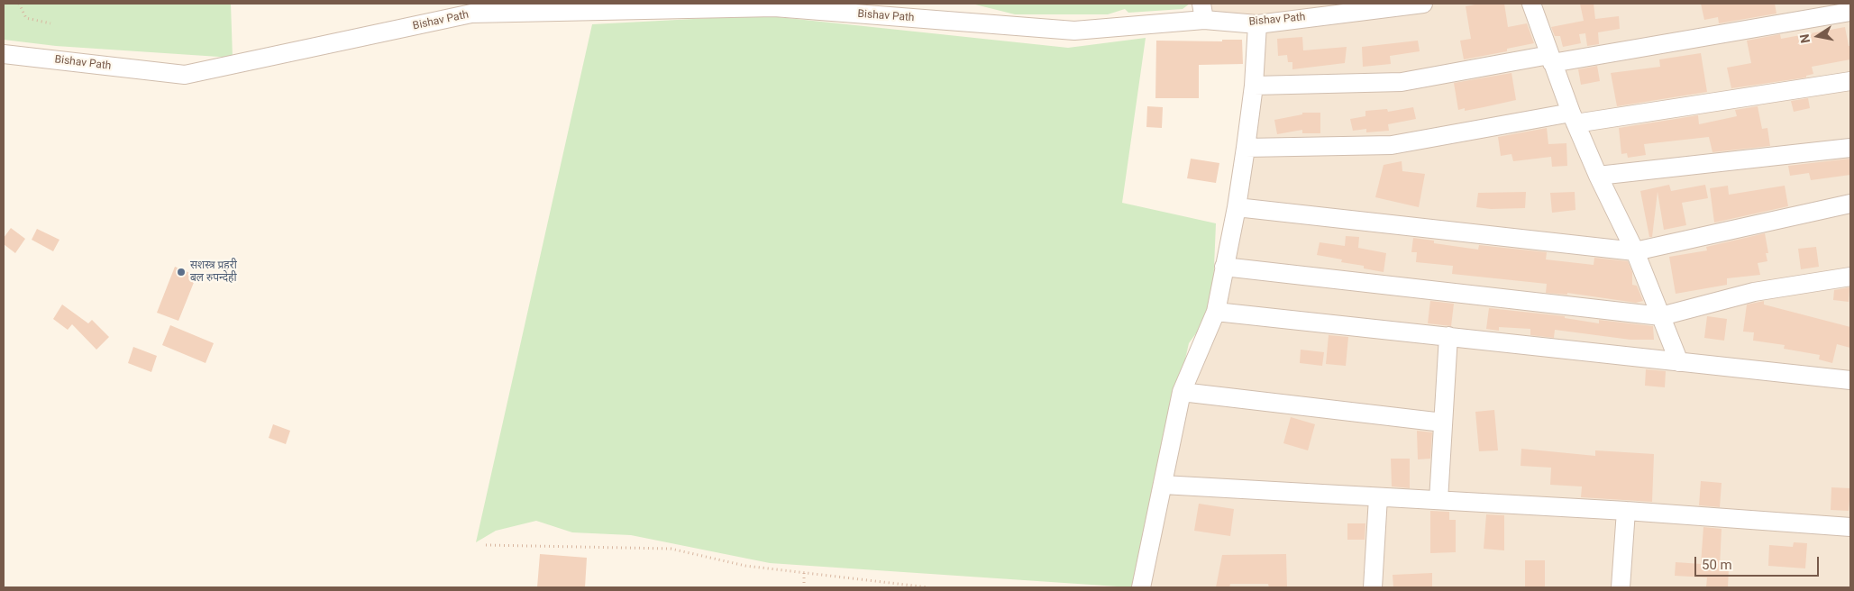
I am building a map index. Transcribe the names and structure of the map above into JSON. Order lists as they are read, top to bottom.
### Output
{
  "streets": {
    "street": ["Bishav Path"]
  },
  "places": ["सशस्त्र प्रहरी बल रुपन्देही"],
  "scale_bar": "50 m",
  "north": "left"
}
